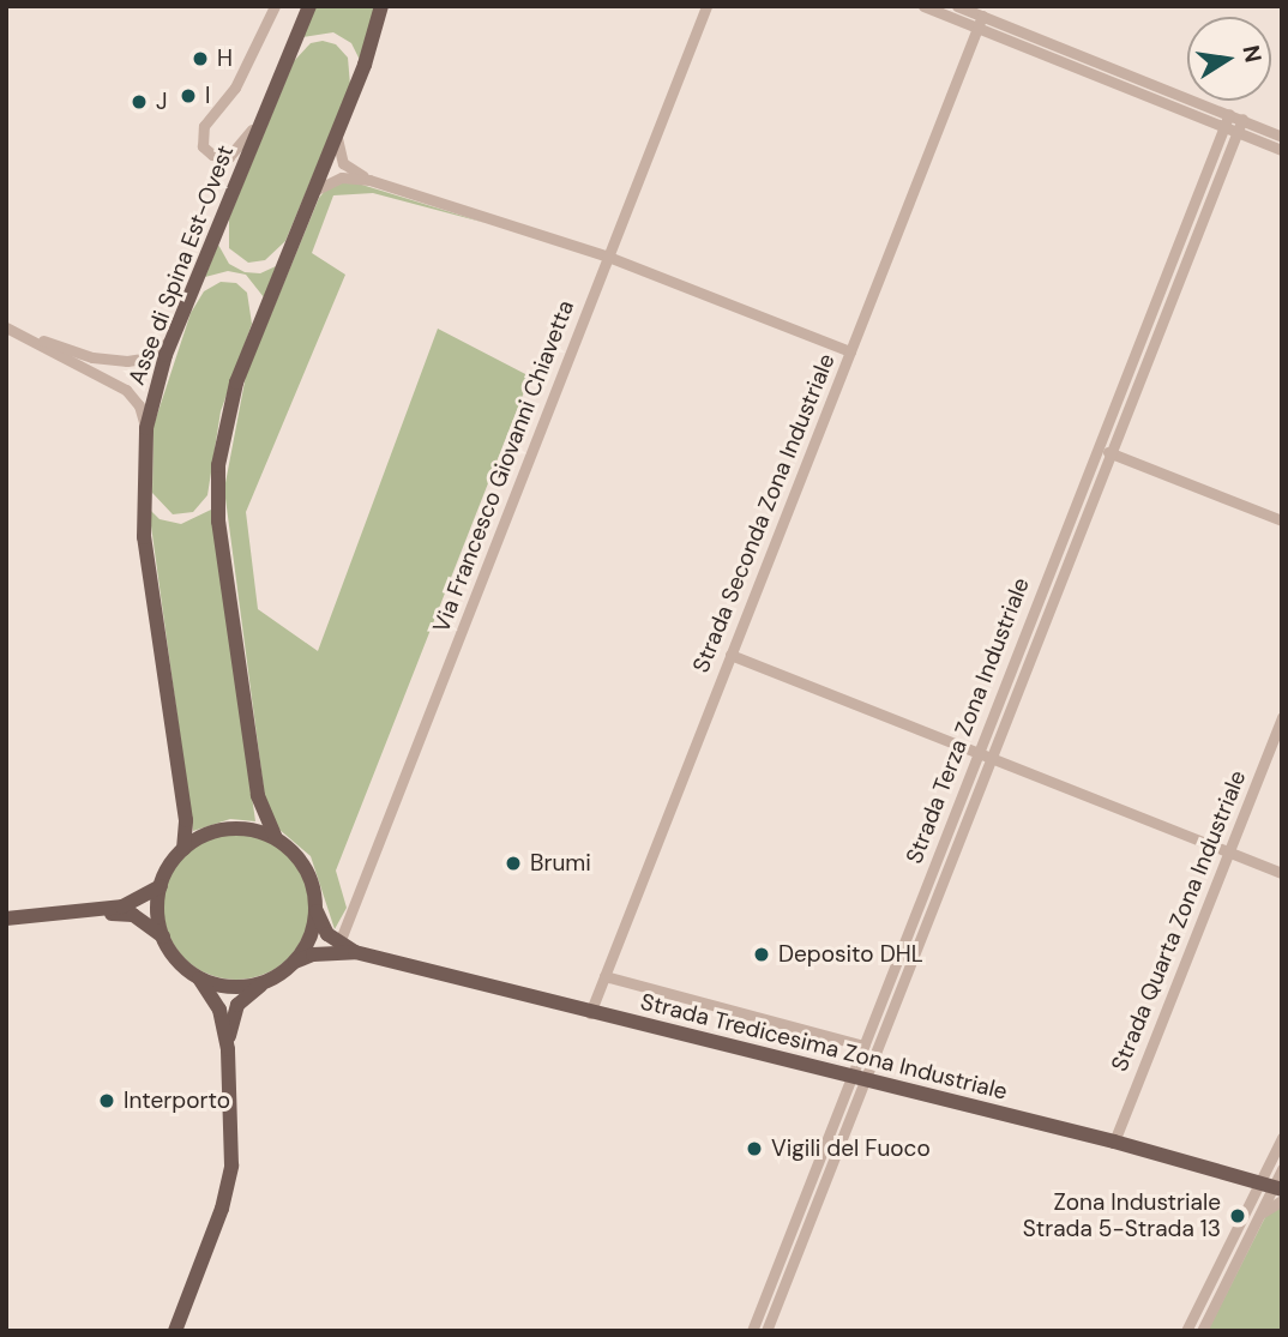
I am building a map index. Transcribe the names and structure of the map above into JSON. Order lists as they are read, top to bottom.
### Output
{
  "streets": {
    "main road": ["Asse di Spina Est-Ovest", "Strada Tredicesima Zona Industriale"],
    "street": [
      "Via Francesco Giovanni Chiavetta",
      "Strada Seconda Zona Industriale",
      "Strada Terza Zona Industriale",
      "Strada Quarta Zona Industriale"
    ]
  },
  "crossings": [
    ["Strada Seconda Zona Industriale", "Strada Tredicesima Zona Industriale"],
    ["Strada Terza Zona Industriale", "Strada Tredicesima Zona Industriale"],
    ["Strada Quarta Zona Industriale", "Strada Tredicesima Zona Industriale"]
  ],
  "places": [
    "H",
    "I",
    "J",
    "Brumi",
    "Deposito DHL",
    "Interporto",
    "Vigili del Fuoco",
    "Zona Industriale Strada 5-Strada 13"
  ],
  "north": "right"
}
